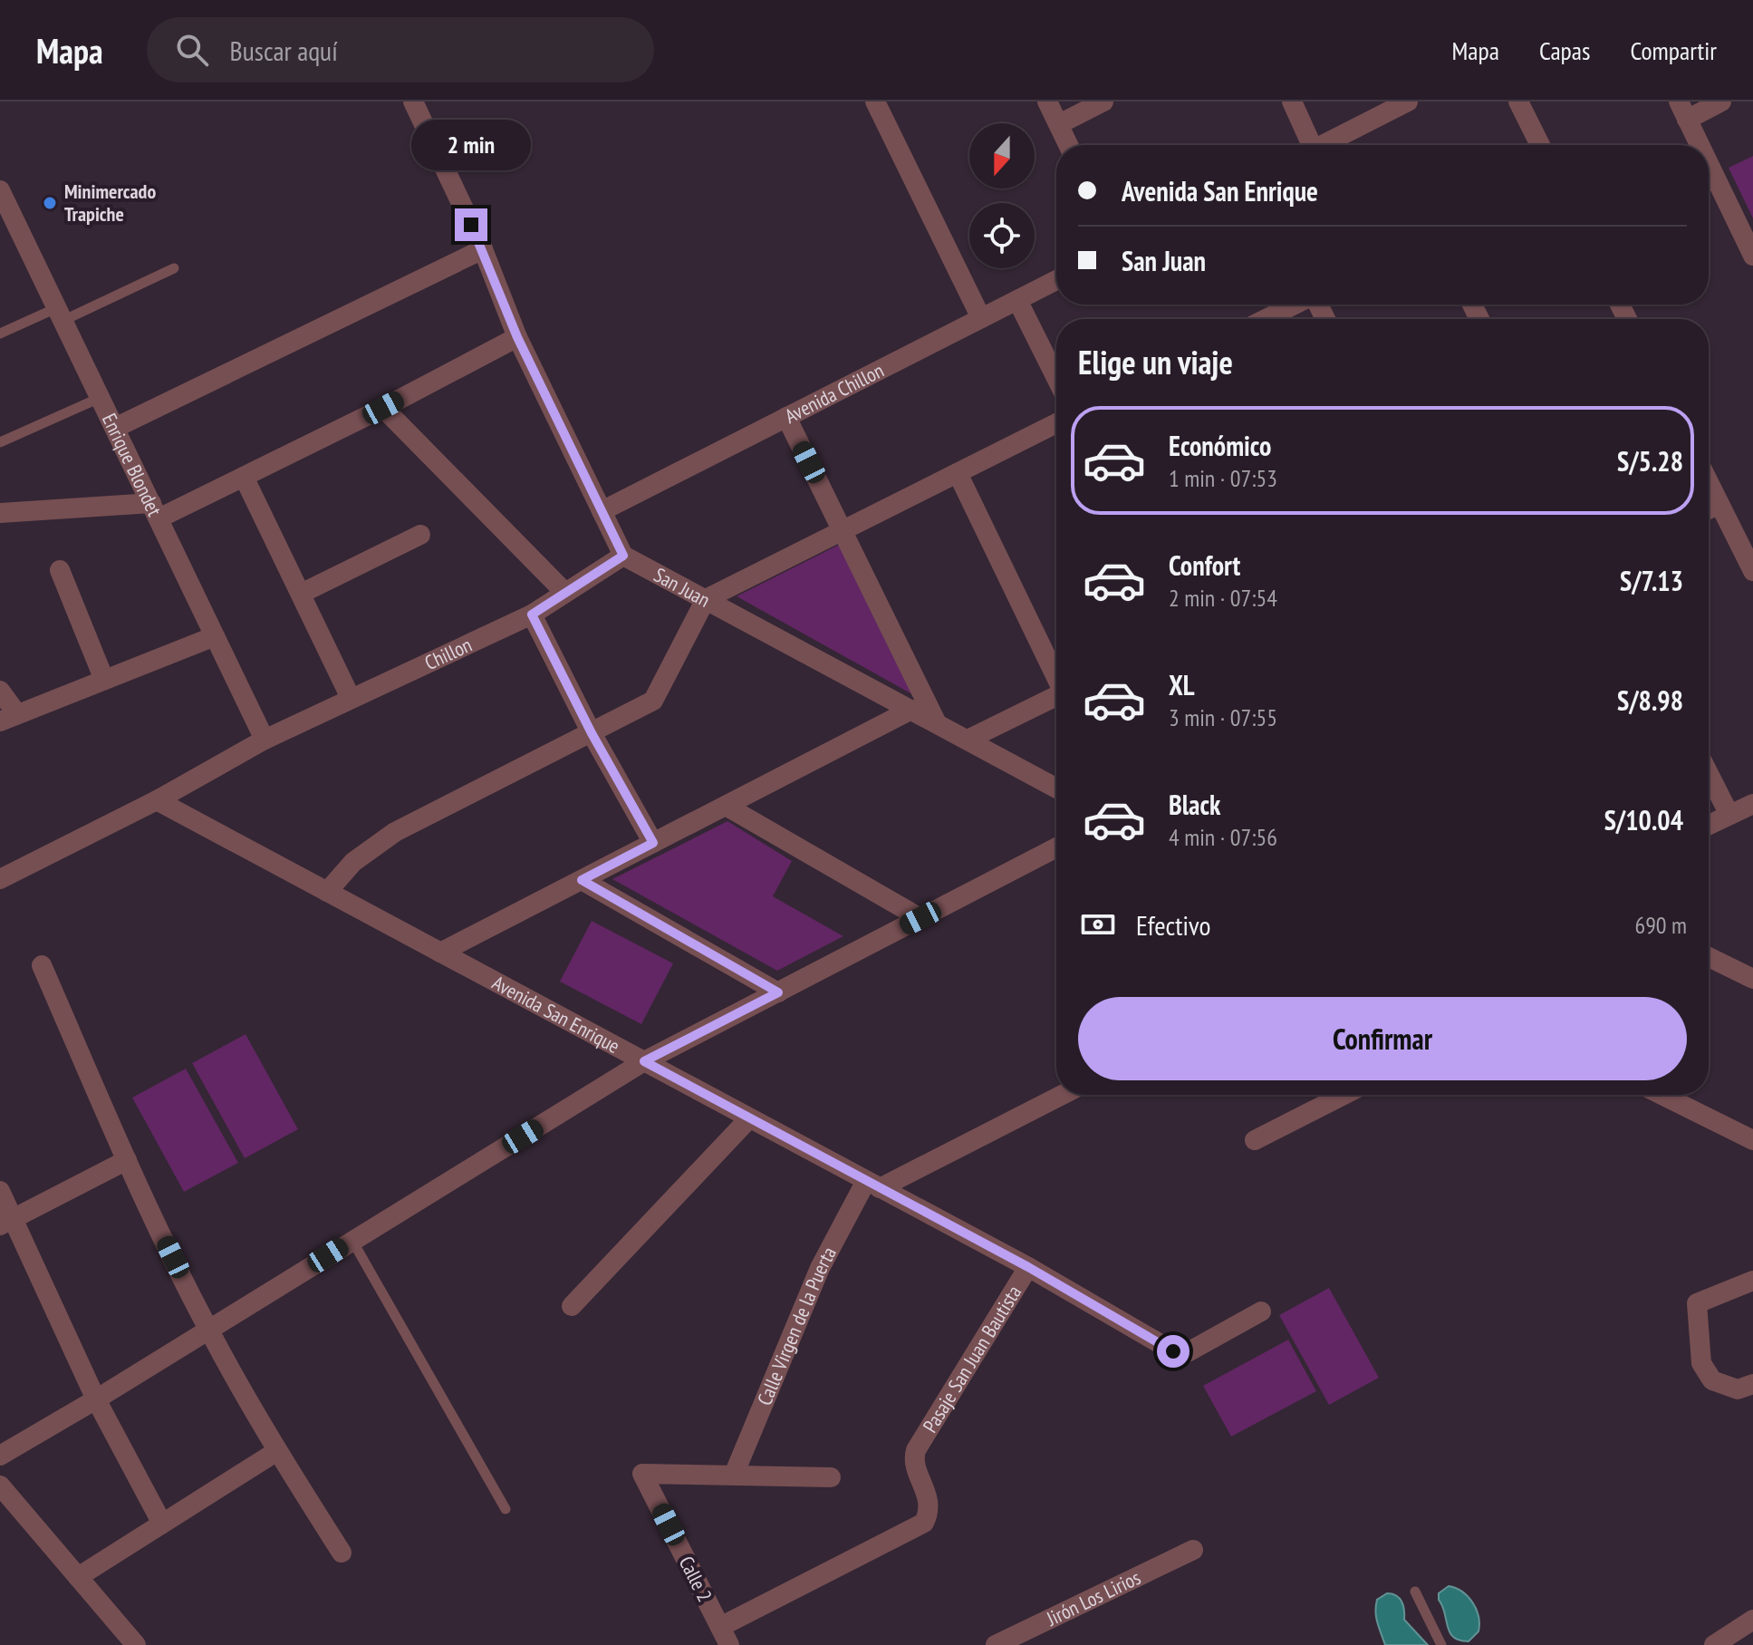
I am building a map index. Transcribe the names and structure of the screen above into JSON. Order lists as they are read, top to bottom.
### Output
{
  "streets": {
    "street": [
      "Avenida Chillon",
      "Enrique Blondet",
      "San Juan",
      "Chillon",
      "Avenida San Enrique",
      "Calle Virgen de la Puerta",
      "Pasaje San Juan Bautista",
      "Calle 2",
      "Jirón Los Lirios"
    ]
  },
  "crossings": [
    ["Enrique Blondet", "Chillon"],
    ["San Juan", "Chillon"],
    ["Chillon", "Avenida San Enrique"],
    ["Avenida San Enrique", "Calle Virgen de la Puerta"],
    ["Avenida San Enrique", "Pasaje San Juan Bautista"],
    ["Calle Virgen de la Puerta", "Calle 2"],
    ["Pasaje San Juan Bautista", "Calle 2"]
  ],
  "places": ["Minimercado Trapiche"],
  "north": "bottom",
  "page": {
    "header": "Mapa",
    "search": "Buscar aquí",
    "nav": ["Mapa", "Capas", "Compartir"],
    "bubble": "2 min",
    "banner": ["Avenida San Enrique", "San Juan"],
    "heading": "Elige un viaje",
    "list": [
      {
        "name": "Económico",
        "note": "1 min · 07:53",
        "value": "S/5.28"
      },
      {
        "name": "Confort",
        "note": "2 min · 07:54",
        "value": "S/7.13"
      },
      {
        "name": "XL",
        "note": "3 min · 07:55",
        "value": "S/8.98"
      },
      {
        "name": "Black",
        "note": "4 min · 07:56",
        "value": "S/10.04"
      }
    ],
    "pay": ["Efectivo", "690 m"],
    "buttons": "Confirmar"
  }
}
